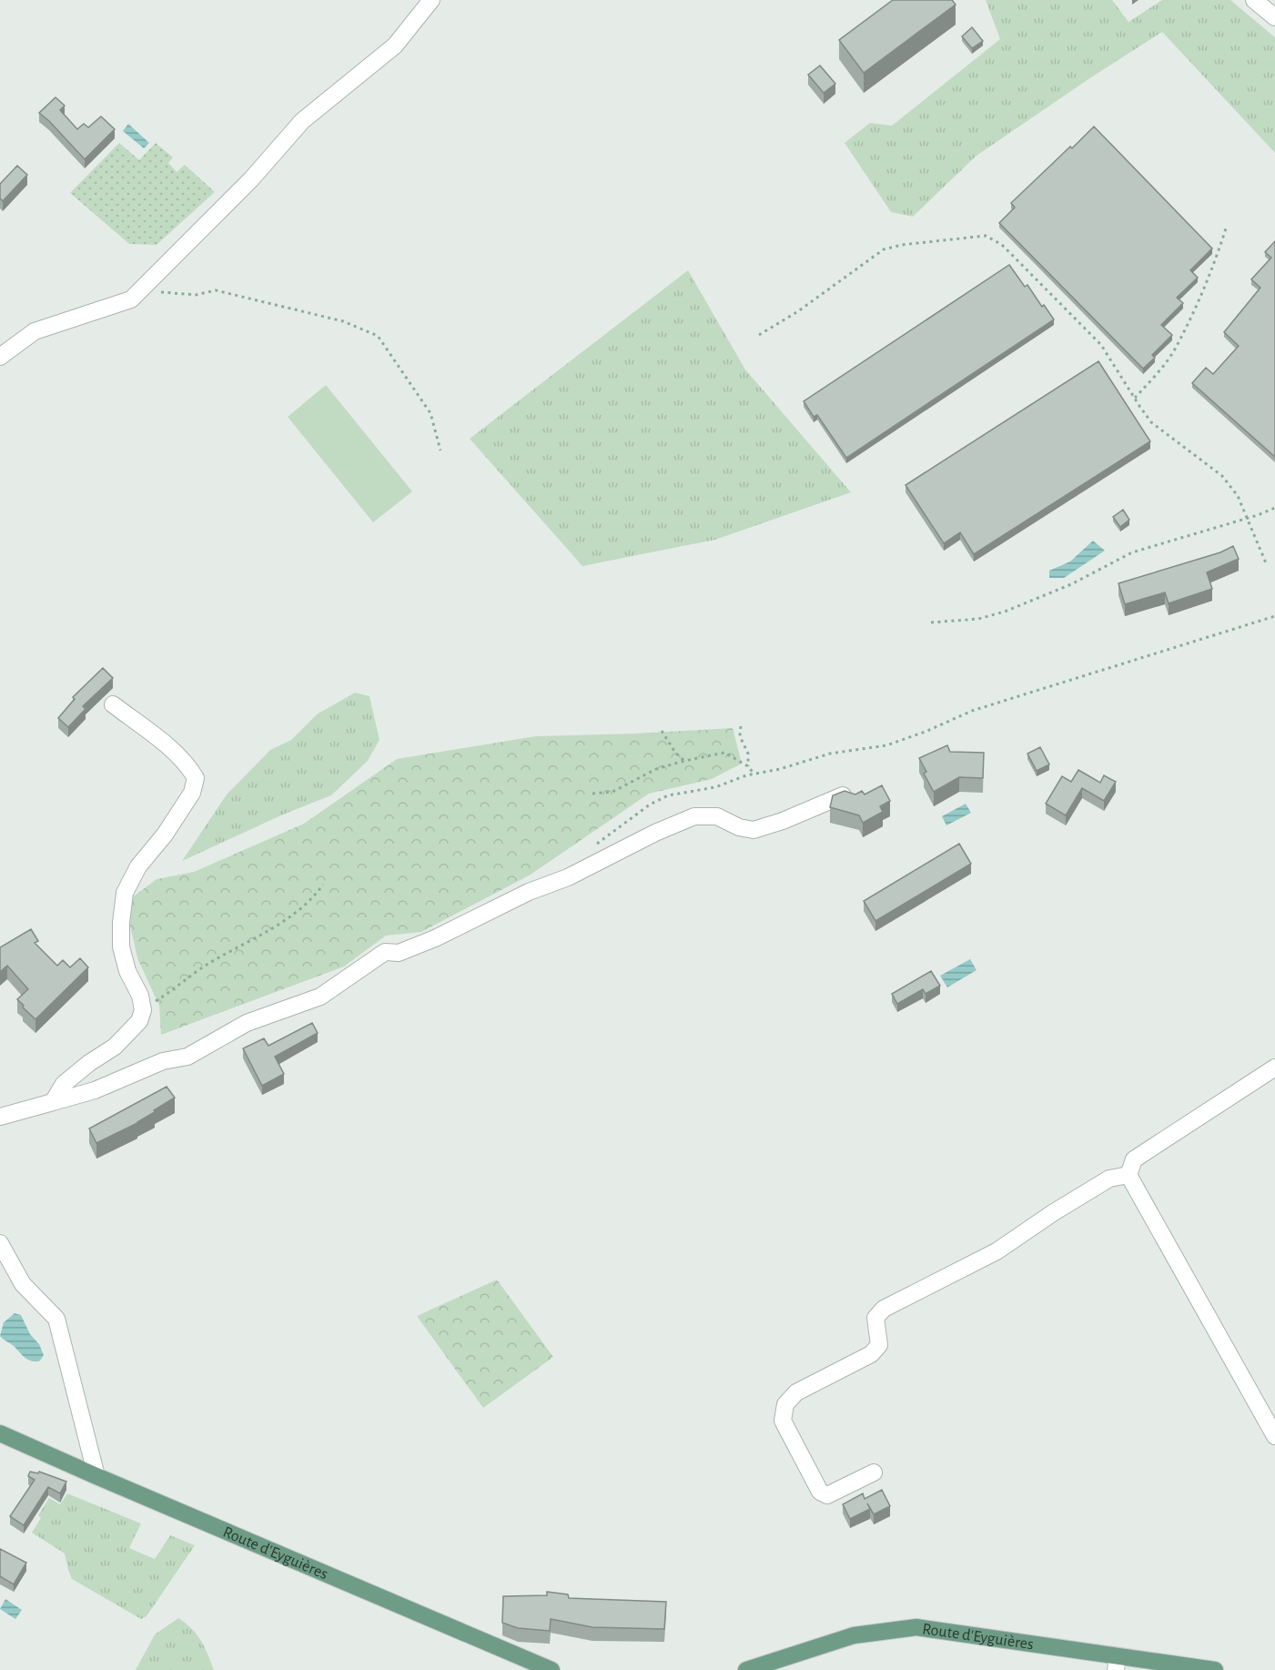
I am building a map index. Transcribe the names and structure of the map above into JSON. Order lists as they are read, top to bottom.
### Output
{
  "streets": {
    "main road": ["Route d'Eyguières"]
  }
}
